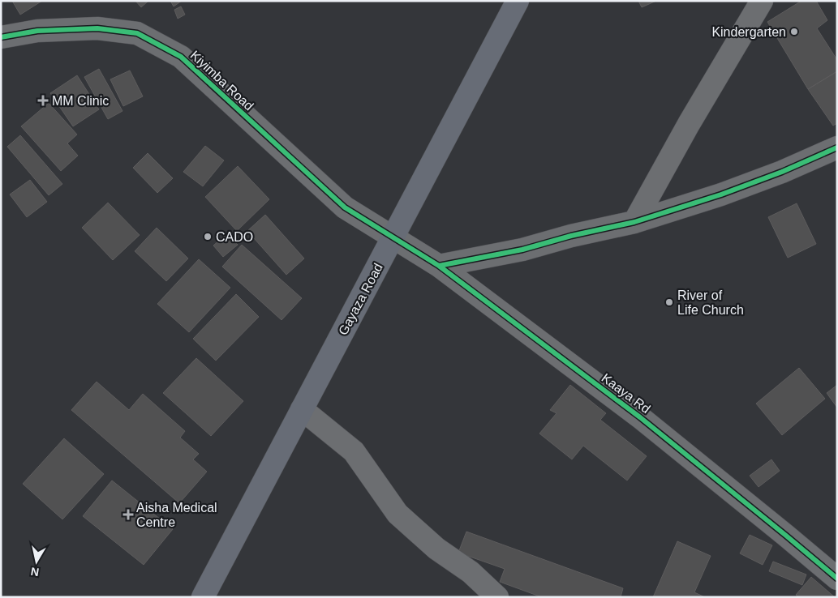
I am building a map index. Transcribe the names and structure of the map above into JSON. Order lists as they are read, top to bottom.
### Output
{
  "streets": {
    "main road": ["Gayaza Road"],
    "street": ["Kiyimba Road", "Kaaya Rd"]
  },
  "crossings": [
    ["Kiyimba Road", "Gayaza Road"],
    ["Kiyimba Road", "Kaaya Rd"],
    ["Gayaza Road", "Kaaya Rd"]
  ],
  "places": {
    "other": ["Kindergarten", "CADO", "River of Life Church"],
    "health": ["MM Clinic", "Aisha Medical Centre"]
  },
  "north": "bottom"
}
